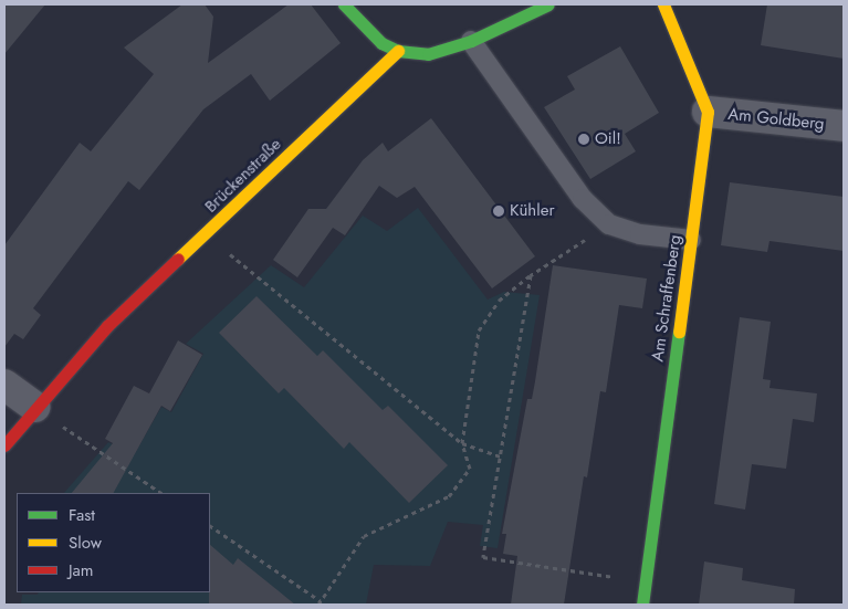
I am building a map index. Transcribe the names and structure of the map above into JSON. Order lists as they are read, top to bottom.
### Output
{
  "streets": {
    "street": ["Am Goldberg", "Brückenstraße", "Am Schraffenberg"]
  },
  "crossings": [
    ["Am Goldberg", "Am Schraffenberg"]
  ],
  "places": ["Oil!", "Kühler"],
  "legend": ["Fast", "Slow", "Jam"]
}
